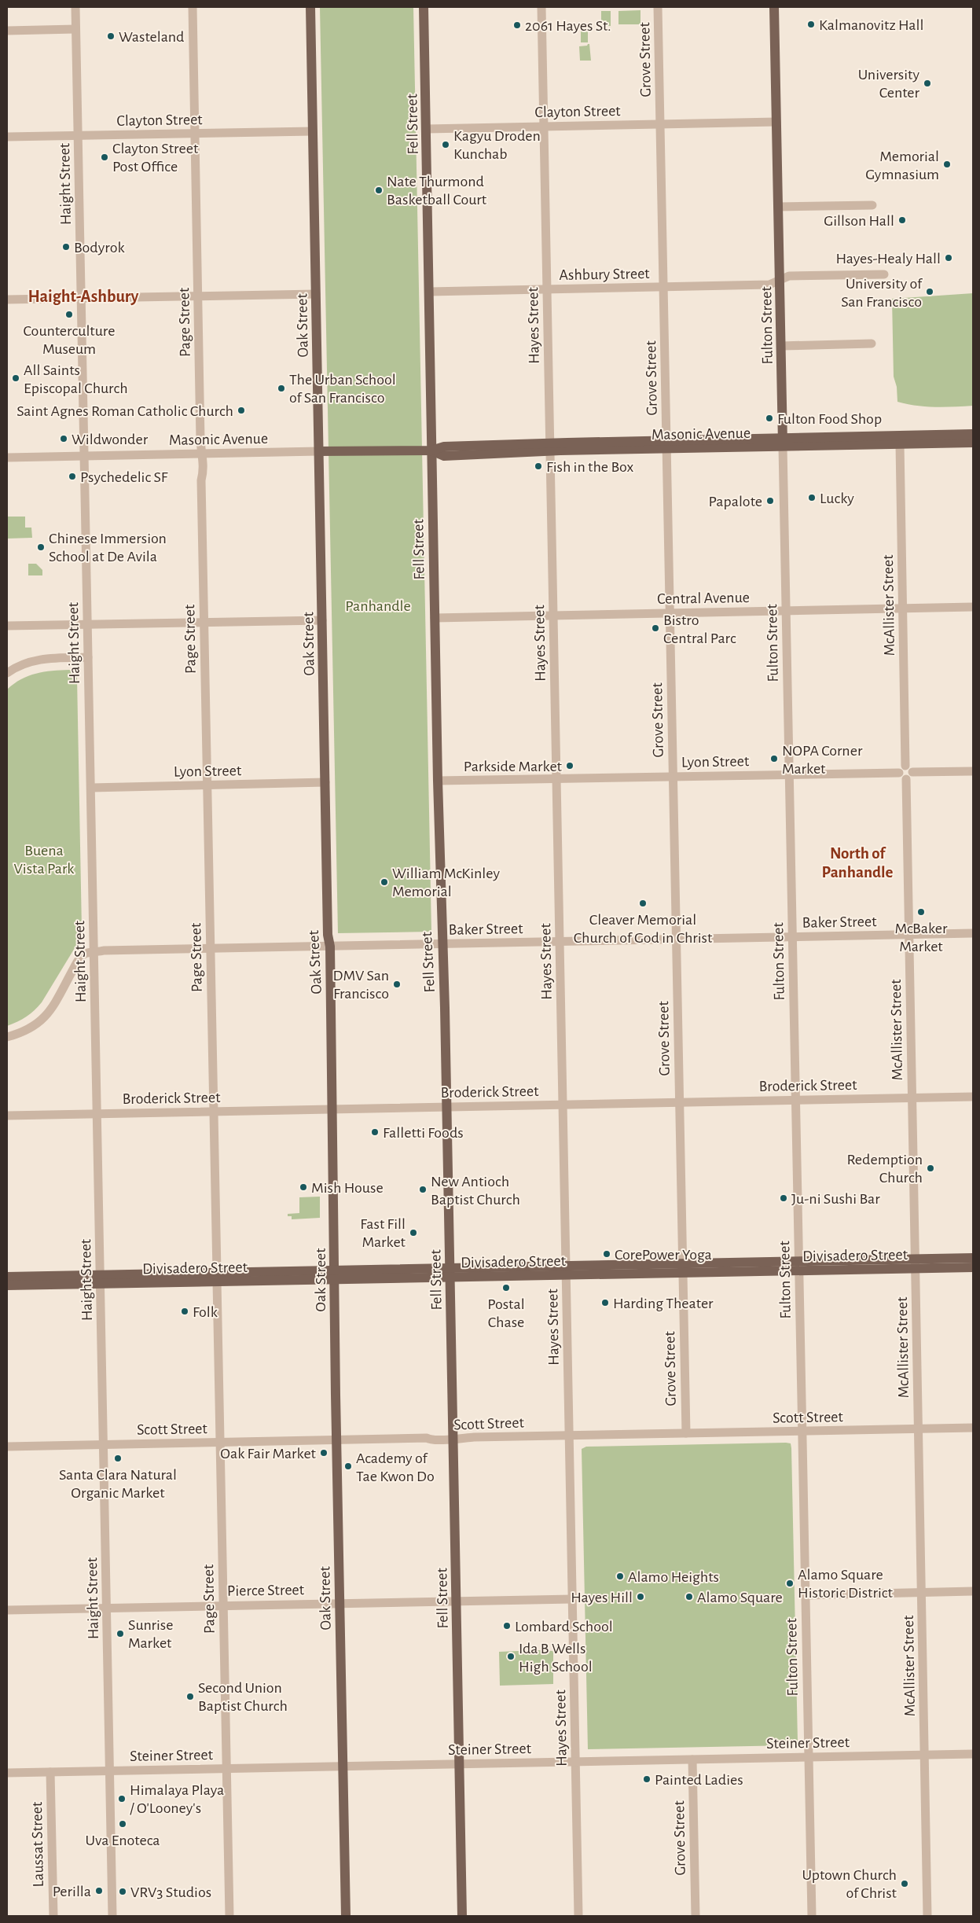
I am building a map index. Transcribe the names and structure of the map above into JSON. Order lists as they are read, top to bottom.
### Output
{
  "streets": {
    "main road": [
      "Fell Street",
      "Oak Street",
      "Fulton Street",
      "Masonic Avenue",
      "Divisadero Street"
    ],
    "street": [
      "Grove Street",
      "Clayton Street",
      "Haight Street",
      "Ashbury Street",
      "Page Street",
      "Hayes Street",
      "Central Avenue",
      "McAllister Street",
      "Lyon Street",
      "Baker Street",
      "Broderick Street",
      "Scott Street",
      "Pierce Street",
      "Steiner Street",
      "Laussat Street"
    ]
  },
  "crossings": [
    ["Grove Street", "Clayton Street"],
    ["Grove Street", "Ashbury Street"],
    ["Grove Street", "Masonic Avenue"],
    ["Grove Street", "Central Avenue"],
    ["Grove Street", "Lyon Street"],
    ["Grove Street", "Baker Street"],
    ["Grove Street", "Broderick Street"],
    ["Grove Street", "Divisadero Street"],
    ["Grove Street", "Scott Street"],
    ["Grove Street", "Steiner Street"],
    ["Clayton Street", "Fell Street"],
    ["Clayton Street", "Haight Street"],
    ["Clayton Street", "Page Street"],
    ["Clayton Street", "Oak Street"],
    ["Clayton Street", "Hayes Street"],
    ["Clayton Street", "Fulton Street"],
    ["Fell Street", "Ashbury Street"],
    ["Fell Street", "Masonic Avenue"],
    ["Fell Street", "Central Avenue"],
    ["Fell Street", "Lyon Street"],
    ["Fell Street", "Baker Street"],
    ["Fell Street", "Broderick Street"],
    ["Fell Street", "Divisadero Street"],
    ["Fell Street", "Scott Street"],
    ["Fell Street", "Pierce Street"],
    ["Fell Street", "Steiner Street"],
    ["Haight Street", "Masonic Avenue"],
    ["Haight Street", "Lyon Street"],
    ["Haight Street", "Baker Street"],
    ["Haight Street", "Broderick Street"],
    ["Haight Street", "Divisadero Street"],
    ["Haight Street", "Scott Street"],
    ["Haight Street", "Pierce Street"],
    ["Haight Street", "Steiner Street"],
    ["Ashbury Street", "Hayes Street"],
    ["Ashbury Street", "Fulton Street"],
    ["Page Street", "Masonic Avenue"],
    ["Page Street", "Lyon Street"],
    ["Page Street", "Baker Street"],
    ["Page Street", "Broderick Street"],
    ["Page Street", "Divisadero Street"],
    ["Page Street", "Scott Street"],
    ["Page Street", "Pierce Street"],
    ["Page Street", "Steiner Street"],
    ["Oak Street", "Masonic Avenue"],
    ["Oak Street", "Lyon Street"],
    ["Oak Street", "Baker Street"],
    ["Oak Street", "Broderick Street"],
    ["Oak Street", "Divisadero Street"],
    ["Oak Street", "Scott Street"],
    ["Oak Street", "Pierce Street"],
    ["Oak Street", "Steiner Street"],
    ["Hayes Street", "Masonic Avenue"],
    ["Hayes Street", "Central Avenue"],
    ["Hayes Street", "Lyon Street"],
    ["Hayes Street", "Baker Street"],
    ["Hayes Street", "Broderick Street"],
    ["Hayes Street", "Divisadero Street"],
    ["Hayes Street", "Scott Street"],
    ["Hayes Street", "Pierce Street"],
    ["Hayes Street", "Steiner Street"],
    ["Fulton Street", "Masonic Avenue"],
    ["Fulton Street", "Central Avenue"],
    ["Fulton Street", "Lyon Street"],
    ["Fulton Street", "Baker Street"],
    ["Fulton Street", "Broderick Street"],
    ["Fulton Street", "Divisadero Street"],
    ["Fulton Street", "Scott Street"],
    ["Fulton Street", "Steiner Street"],
    ["Masonic Avenue", "McAllister Street"],
    ["Central Avenue", "McAllister Street"],
    ["McAllister Street", "Lyon Street"],
    ["McAllister Street", "Baker Street"],
    ["McAllister Street", "Broderick Street"],
    ["McAllister Street", "Divisadero Street"],
    ["McAllister Street", "Scott Street"],
    ["McAllister Street", "Steiner Street"],
    ["Steiner Street", "Laussat Street"]
  ],
  "districts": ["Haight-Ashbury", "North of Panhandle"],
  "parks": ["Panhandle", "Buena Vista Park"],
  "places": [
    "Kalmanovitz Hall",
    "2061 Hayes St.",
    "Wasteland",
    "University Center",
    "Kagyu Droden Kunchab",
    "Clayton Street Post Office",
    "Memorial Gymnasium",
    "Nate Thurmond Basketball Court",
    "Gillson Hall",
    "Bodyrok",
    "Hayes-Healy Hall",
    "University of San Francisco",
    "Counterculture Museum",
    "All Saints Episcopal Church",
    "The Urban School of San Francisco",
    "Saint Agnes Roman Catholic Church",
    "Fulton Food Shop",
    "Wildwonder",
    "Fish in the Box",
    "Psychedelic SF",
    "Lucky",
    "Papalote",
    "Chinese Immersion School at De Avila",
    "Bistro Central Parc",
    "NOPA Corner Market",
    "Parkside Market",
    "William McKinley Memorial",
    "Cleaver Memorial Church of God in Christ",
    "McBaker Market",
    "DMV San Francisco",
    "Falletti Foods",
    "Redemption Church",
    "Mish House",
    "New Antioch Baptist Church",
    "Ju-ni Sushi Bar",
    "Fast Fill Market",
    "CorePower Yoga",
    "Postal Chase",
    "Harding Theater",
    "Folk",
    "Oak Fair Market",
    "Santa Clara Natural Organic Market",
    "Academy of Tae Kwon Do",
    "Alamo Heights",
    "Alamo Square Historic District",
    "Hayes Hill",
    "Alamo Square",
    "Lombard School",
    "Sunrise Market",
    "Ida B Wells High School",
    "Second Union Baptist Church",
    "Painted Ladies",
    "Himalaya Playa / O'Looney's",
    "Uva Enoteca",
    "Uptown Church of Christ",
    "Perilla",
    "VRV3 Studios"
  ]
}
